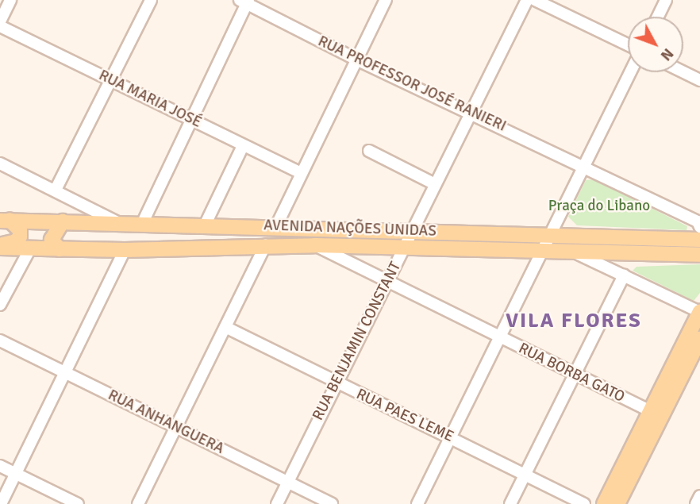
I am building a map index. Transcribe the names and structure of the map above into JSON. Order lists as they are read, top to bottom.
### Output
{
  "streets": {
    "main road": ["AVENIDA NAÇÕES UNIDAS"],
    "street": [
      "RUA PROFESSOR JOSÉ RANIERI",
      "RUA MARIA JOSÉ",
      "RUA BENJAMIN CONSTANT",
      "RUA BORBA GATO",
      "RUA PAES LEME",
      "RUA ANHANGUERA"
    ]
  },
  "crossings": [
    ["RUA PROFESSOR JOSÉ RANIERI", "RUA BENJAMIN CONSTANT"],
    ["AVENIDA NAÇÕES UNIDAS", "RUA BENJAMIN CONSTANT"],
    ["AVENIDA NAÇÕES UNIDAS", "RUA BORBA GATO"],
    ["RUA BENJAMIN CONSTANT", "RUA BORBA GATO"],
    ["RUA BENJAMIN CONSTANT", "RUA PAES LEME"],
    ["RUA BENJAMIN CONSTANT", "RUA ANHANGUERA"]
  ],
  "districts": ["VILA FLORES"],
  "parks": ["Praça do Libano"],
  "north": "bottom right"
}
